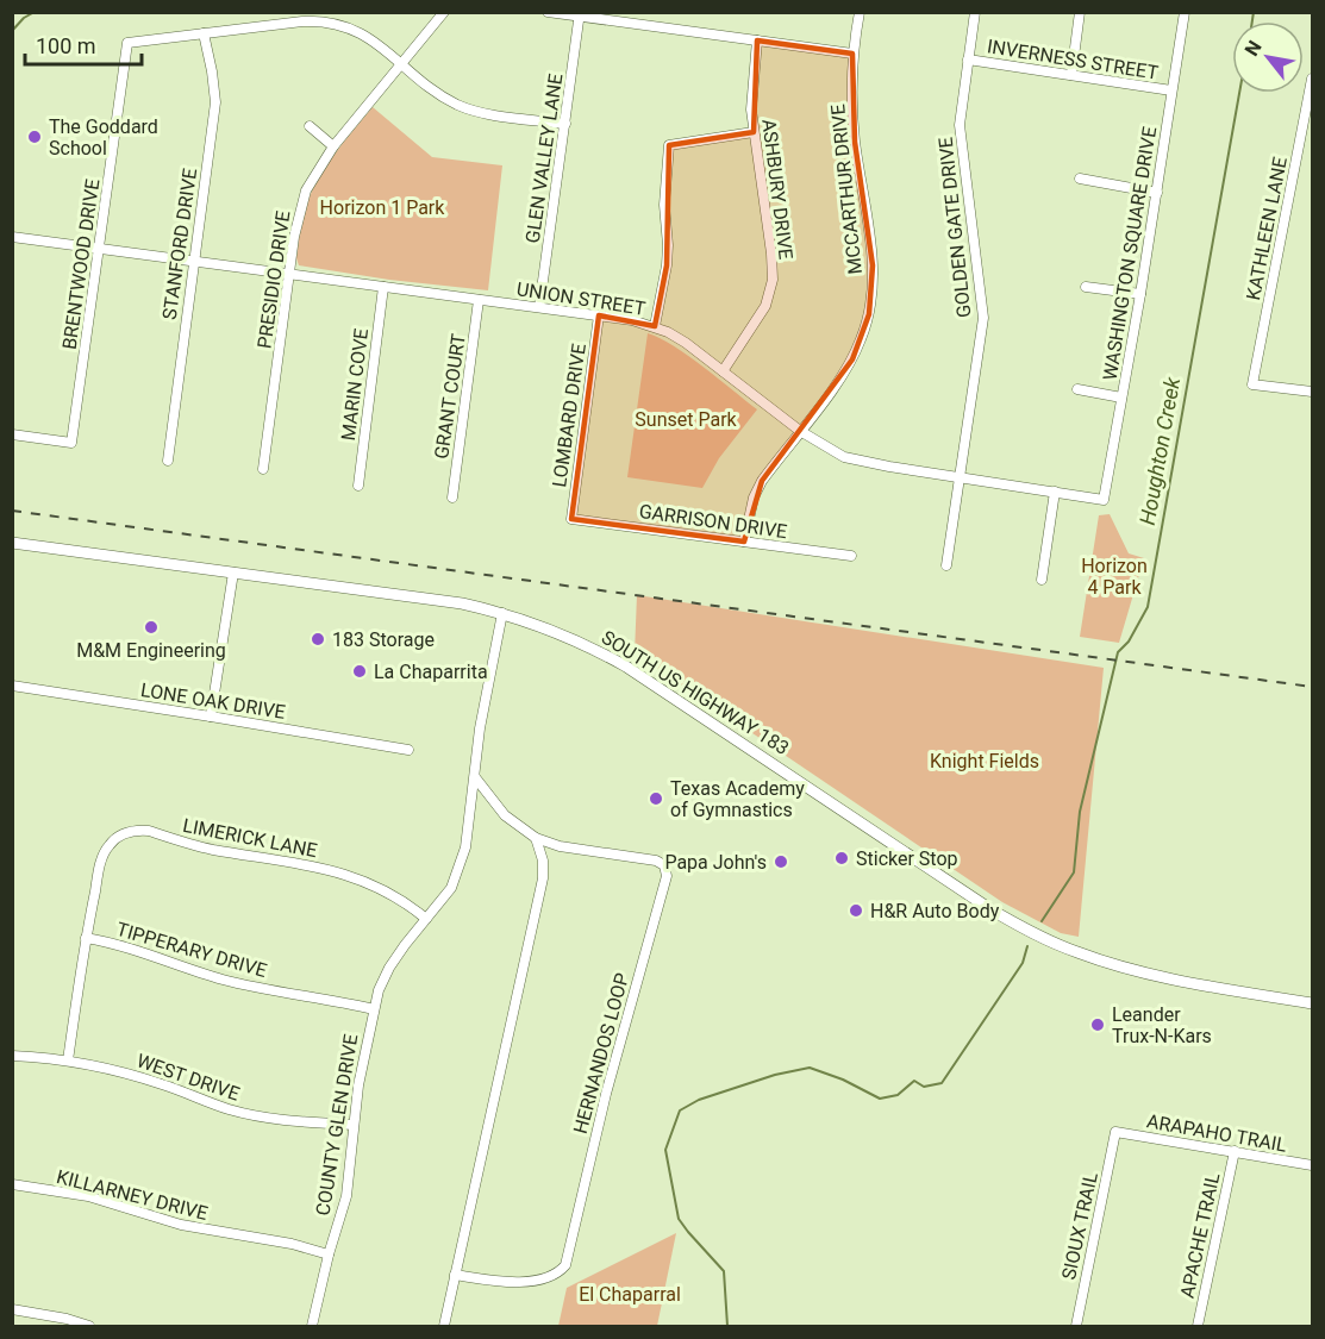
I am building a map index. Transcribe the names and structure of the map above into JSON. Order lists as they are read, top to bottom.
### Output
{
  "streets": {
    "main road": ["SOUTH US HIGHWAY 183"],
    "street": [
      "INVERNESS STREET",
      "GLEN VALLEY LANE",
      "ASHBURY DRIVE",
      "MCCARTHUR DRIVE",
      "GOLDEN GATE DRIVE",
      "KATHLEEN LANE",
      "STANFORD DRIVE",
      "WASHINGTON SQUARE DRIVE",
      "BRENTWOOD DRIVE",
      "PRESIDIO DRIVE",
      "UNION STREET",
      "MARIN COVE",
      "GRANT COURT",
      "LOMBARD DRIVE",
      "GARRISON DRIVE",
      "LONE OAK DRIVE",
      "LIMERICK LANE",
      "TIPPERARY DRIVE",
      "HERNANDOS LOOP",
      "WEST DRIVE",
      "COUNTY GLEN DRIVE",
      "ARAPAHO TRAIL",
      "KILLARNEY DRIVE",
      "SIOUX TRAIL",
      "APACHE TRAIL"
    ]
  },
  "crossings": [
    ["INVERNESS STREET", "GOLDEN GATE DRIVE"],
    ["INVERNESS STREET", "WASHINGTON SQUARE DRIVE"],
    ["GLEN VALLEY LANE", "BRENTWOOD DRIVE"],
    ["GLEN VALLEY LANE", "UNION STREET"],
    ["ASHBURY DRIVE", "UNION STREET"],
    ["MCCARTHUR DRIVE", "UNION STREET"],
    ["MCCARTHUR DRIVE", "GARRISON DRIVE"],
    ["GOLDEN GATE DRIVE", "UNION STREET"],
    ["STANFORD DRIVE", "BRENTWOOD DRIVE"],
    ["STANFORD DRIVE", "UNION STREET"],
    ["WASHINGTON SQUARE DRIVE", "UNION STREET"],
    ["BRENTWOOD DRIVE", "PRESIDIO DRIVE"],
    ["BRENTWOOD DRIVE", "UNION STREET"],
    ["PRESIDIO DRIVE", "UNION STREET"],
    ["UNION STREET", "MARIN COVE"],
    ["UNION STREET", "GRANT COURT"],
    ["UNION STREET", "LOMBARD DRIVE"],
    ["LOMBARD DRIVE", "GARRISON DRIVE"],
    ["SOUTH US HIGHWAY 183", "COUNTY GLEN DRIVE"],
    ["LIMERICK LANE", "TIPPERARY DRIVE"],
    ["LIMERICK LANE", "WEST DRIVE"],
    ["LIMERICK LANE", "COUNTY GLEN DRIVE"],
    ["TIPPERARY DRIVE", "COUNTY GLEN DRIVE"],
    ["HERNANDOS LOOP", "COUNTY GLEN DRIVE"],
    ["WEST DRIVE", "COUNTY GLEN DRIVE"],
    ["COUNTY GLEN DRIVE", "KILLARNEY DRIVE"],
    ["ARAPAHO TRAIL", "SIOUX TRAIL"],
    ["ARAPAHO TRAIL", "APACHE TRAIL"]
  ],
  "water": ["Houghton Creek"],
  "parks": [
    "Horizon 1 Park",
    "Sunset Park",
    "Horizon 4 Park",
    "Knight Fields",
    "El Chaparral"
  ],
  "places": [
    "The Goddard School",
    "M&M Engineering",
    "183 Storage",
    "La Chaparrita",
    "Texas Academy of Gymnastics",
    "Sticker Stop",
    "Papa John's",
    "H&R Auto Body",
    "Leander Trux-N-Kars"
  ],
  "scale_bar": "100 m",
  "north": "top left"
}
